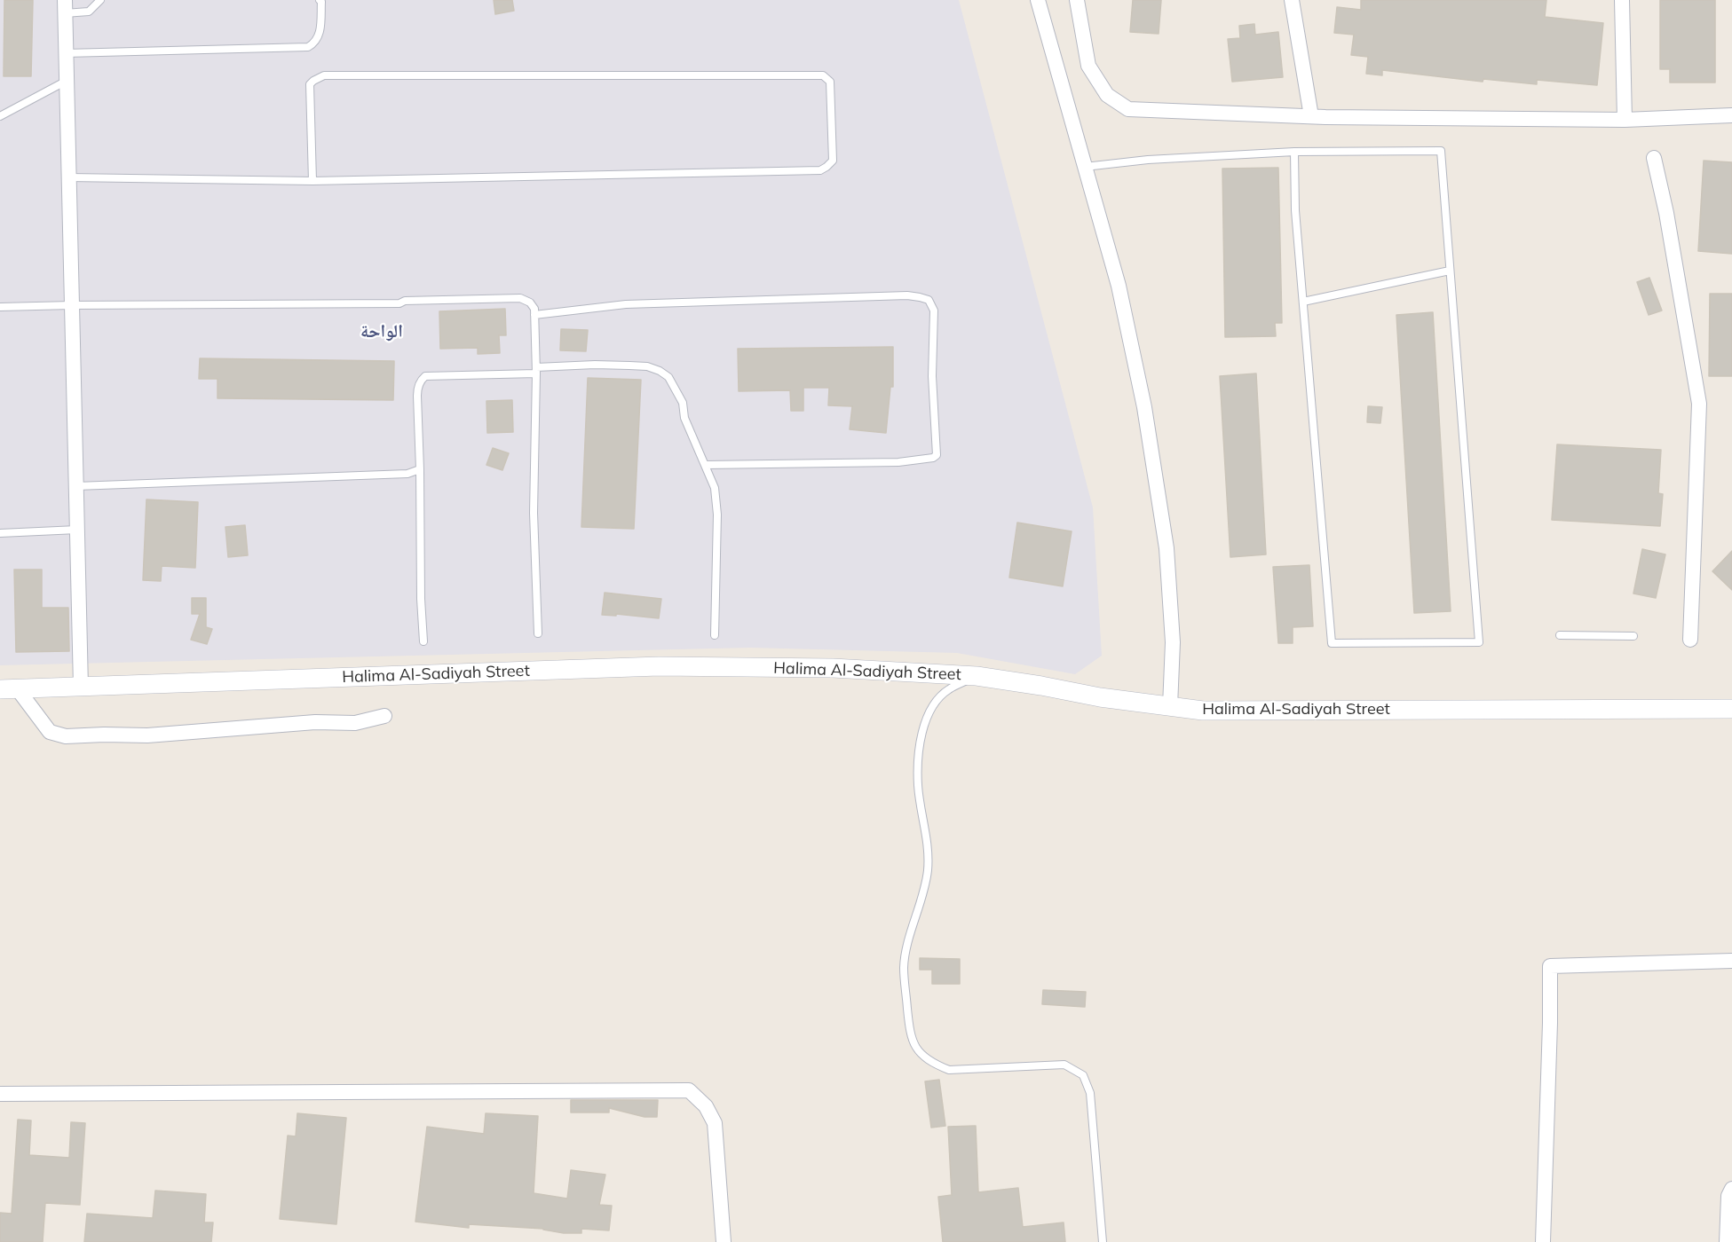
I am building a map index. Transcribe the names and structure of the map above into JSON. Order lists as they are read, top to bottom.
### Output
{
  "streets": {
    "street": ["Halima Al-Sadiyah Street"]
  },
  "districts": ["الواحة"]
}
